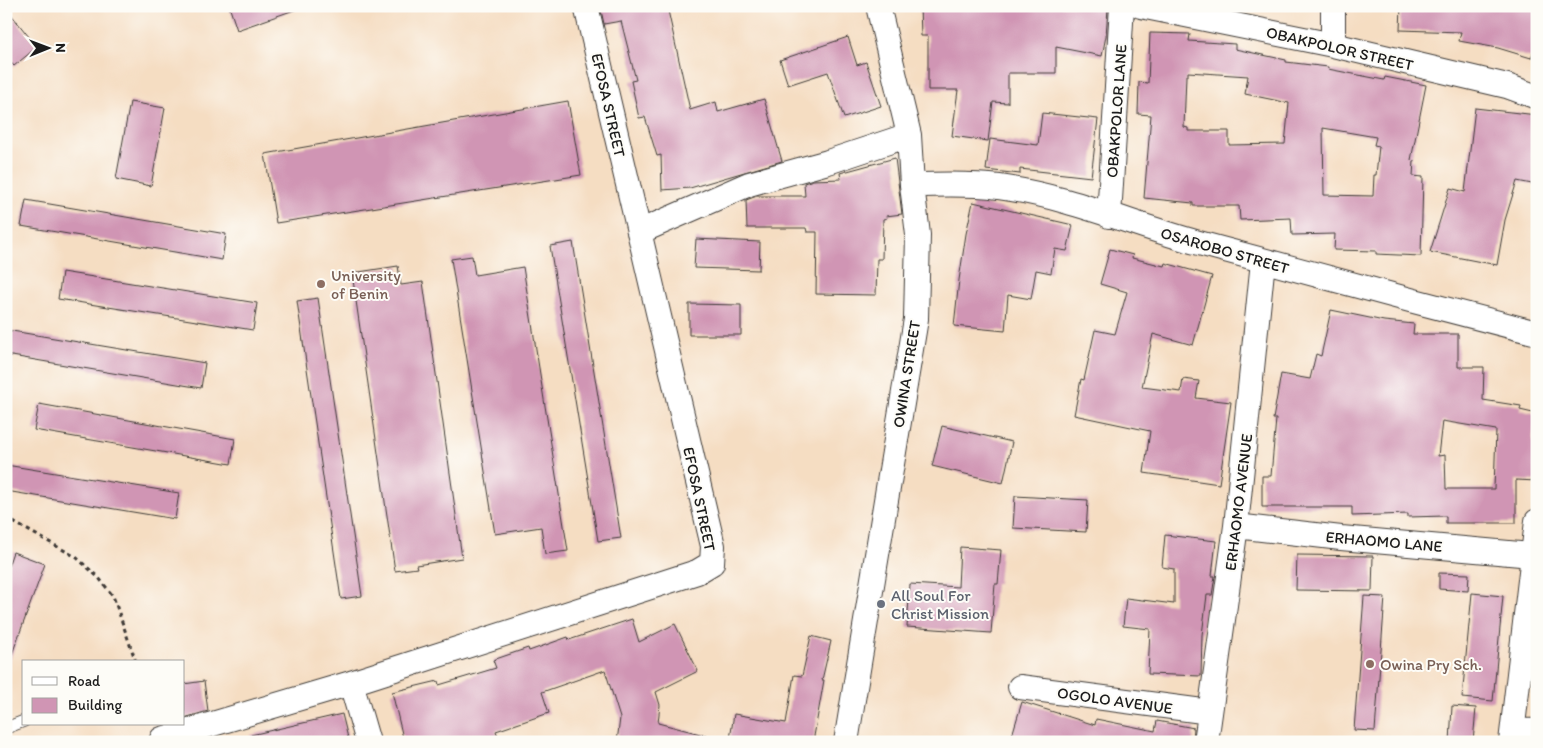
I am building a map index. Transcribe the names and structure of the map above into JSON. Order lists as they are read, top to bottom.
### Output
{
  "streets": {
    "street": [
      "OBAKPOLOR STREET",
      "EFOSA STREET",
      "OBAKPOLOR LANE",
      "OSAROBO STREET",
      "OWINA STREET",
      "ERHAOMO AVENUE",
      "ERHAOMO LANE",
      "OGOLO AVENUE"
    ]
  },
  "crossings": [
    ["OBAKPOLOR LANE", "OSAROBO STREET"],
    ["OSAROBO STREET", "OWINA STREET"],
    ["OSAROBO STREET", "ERHAOMO AVENUE"],
    ["ERHAOMO AVENUE", "ERHAOMO LANE"],
    ["ERHAOMO AVENUE", "OGOLO AVENUE"]
  ],
  "places": ["University of Benin", "All Soul For Christ Mission", "Owina Pry Sch."],
  "legend": ["Road", "Building"],
  "north": "right"
}
